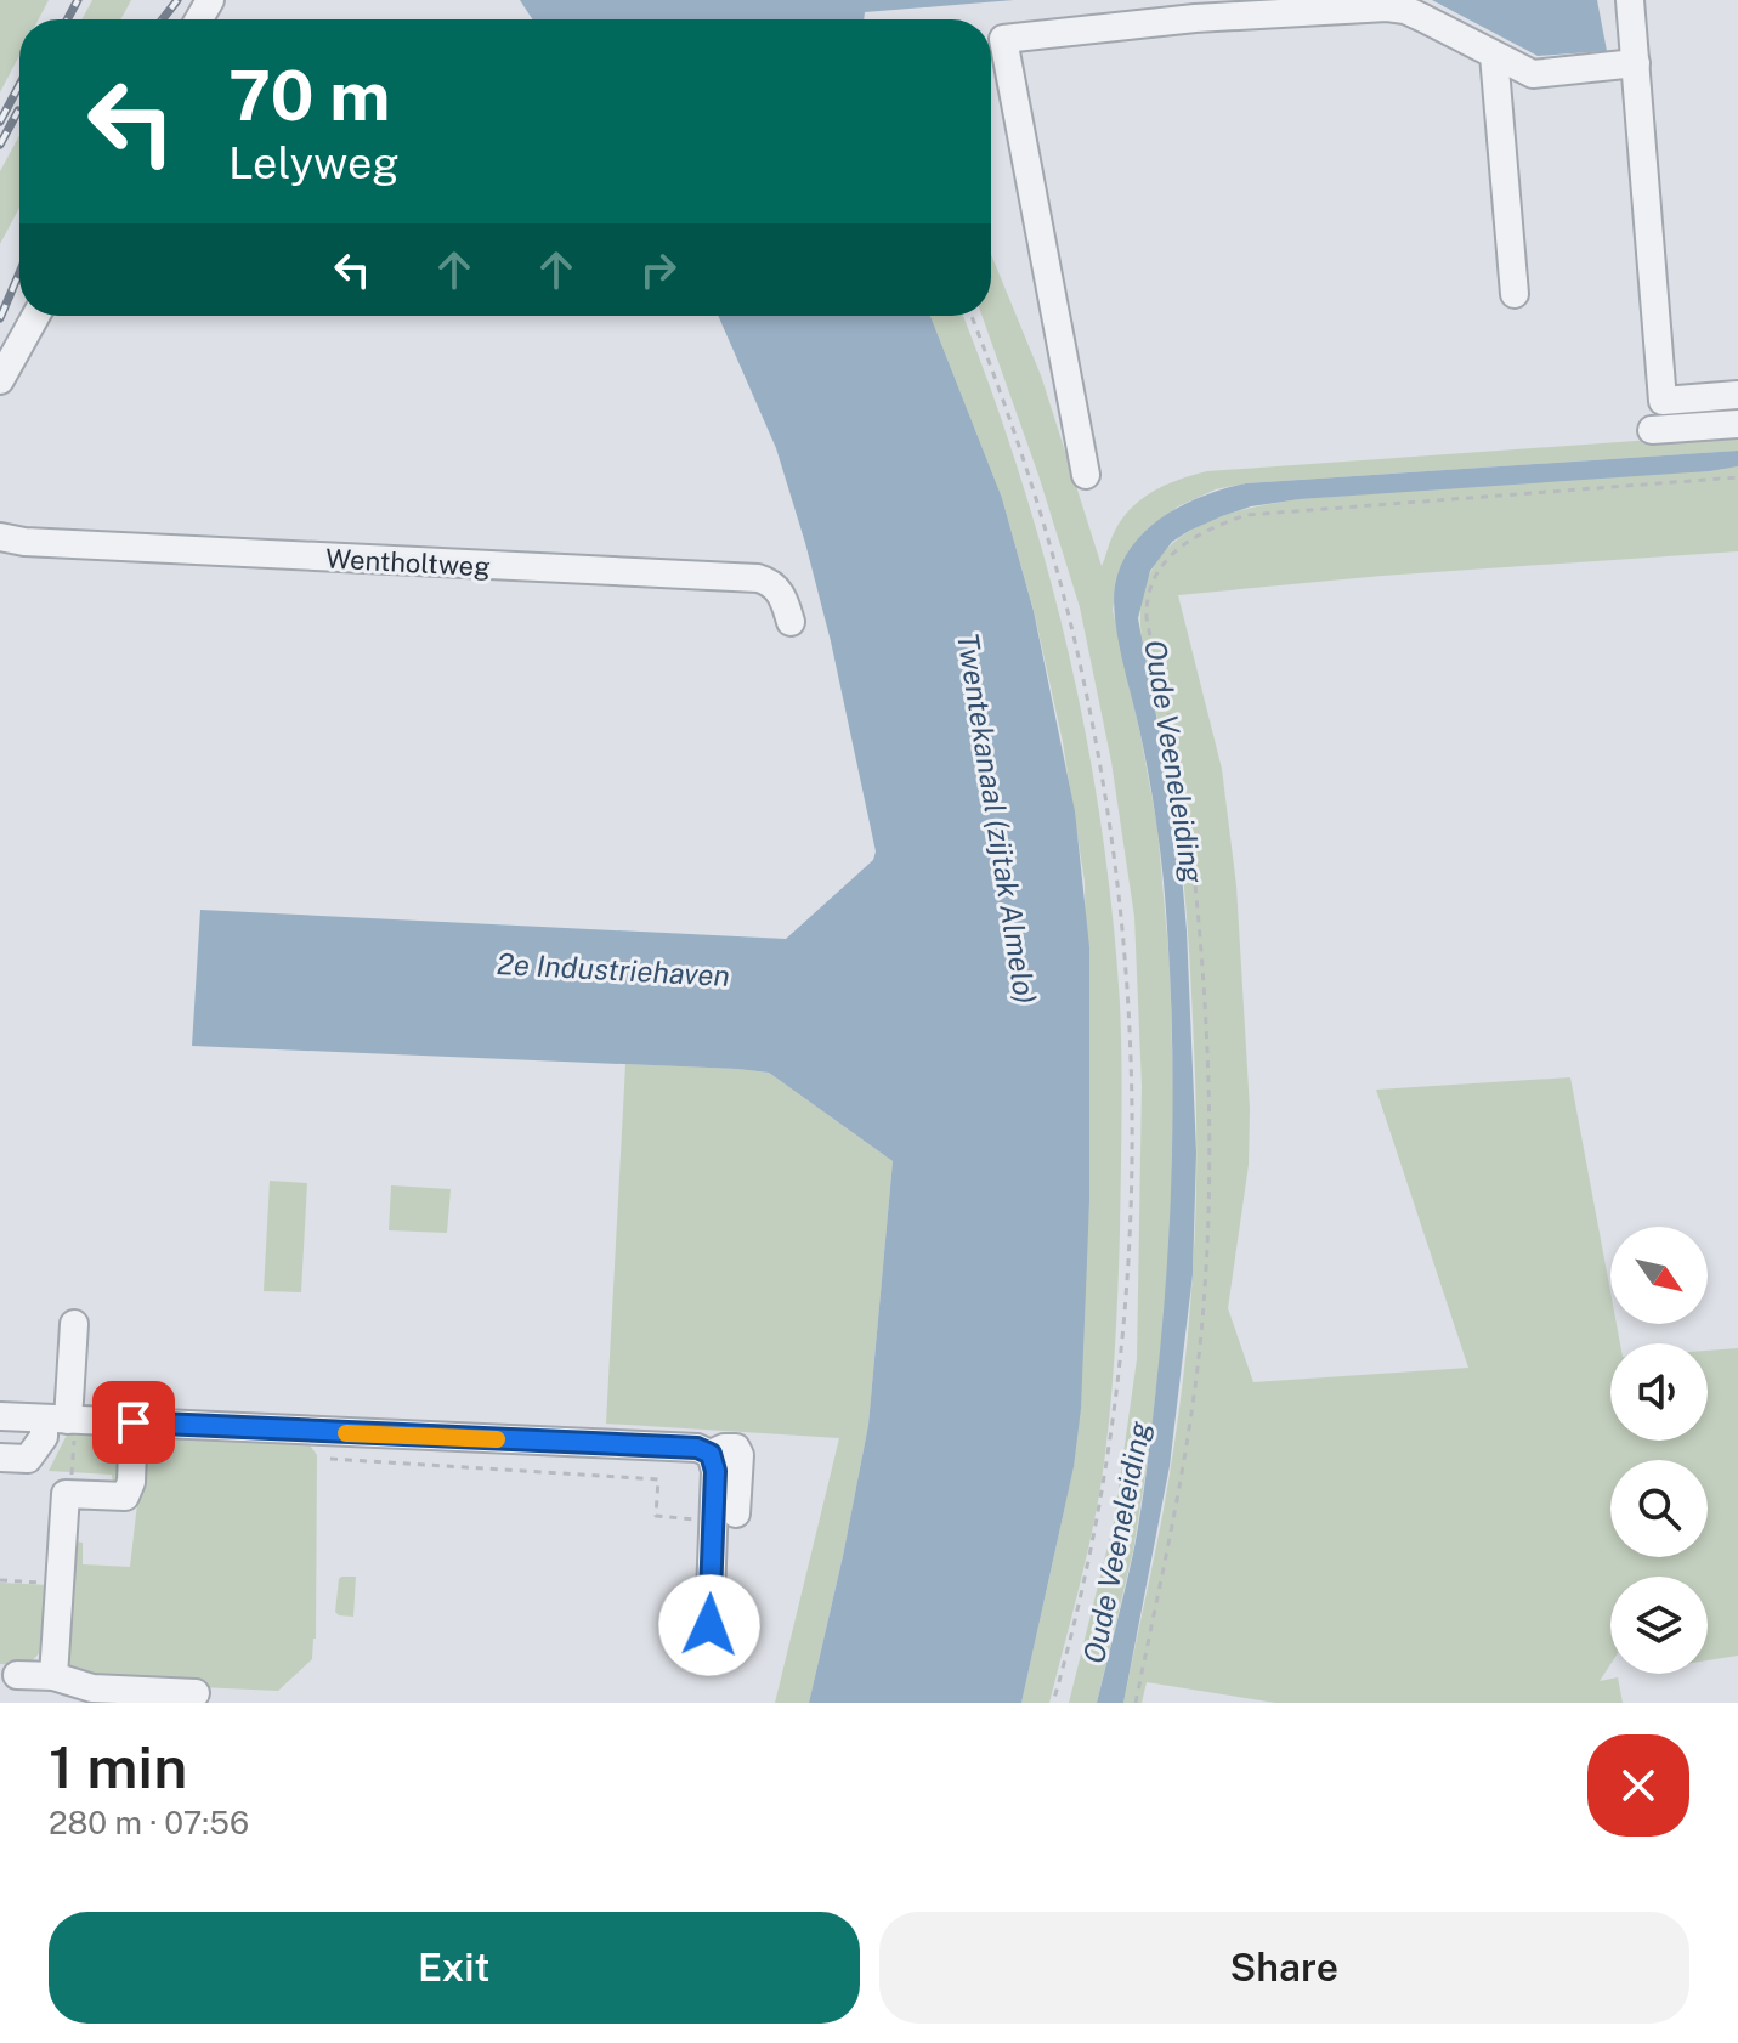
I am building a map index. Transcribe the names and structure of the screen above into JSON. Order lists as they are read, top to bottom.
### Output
{
  "streets": {
    "street": ["Wentholtweg"]
  },
  "water": ["Oude Veeneleiding", "Twentekanaal (zijtak Almelo)", "2e Industriehaven"],
  "north": "bottom right",
  "page": {
    "turn": ["70 m", "Lelyweg"],
    "heading": ["1 min", "280 m · 07:56"],
    "buttons": ["Exit", "Share"]
  }
}
